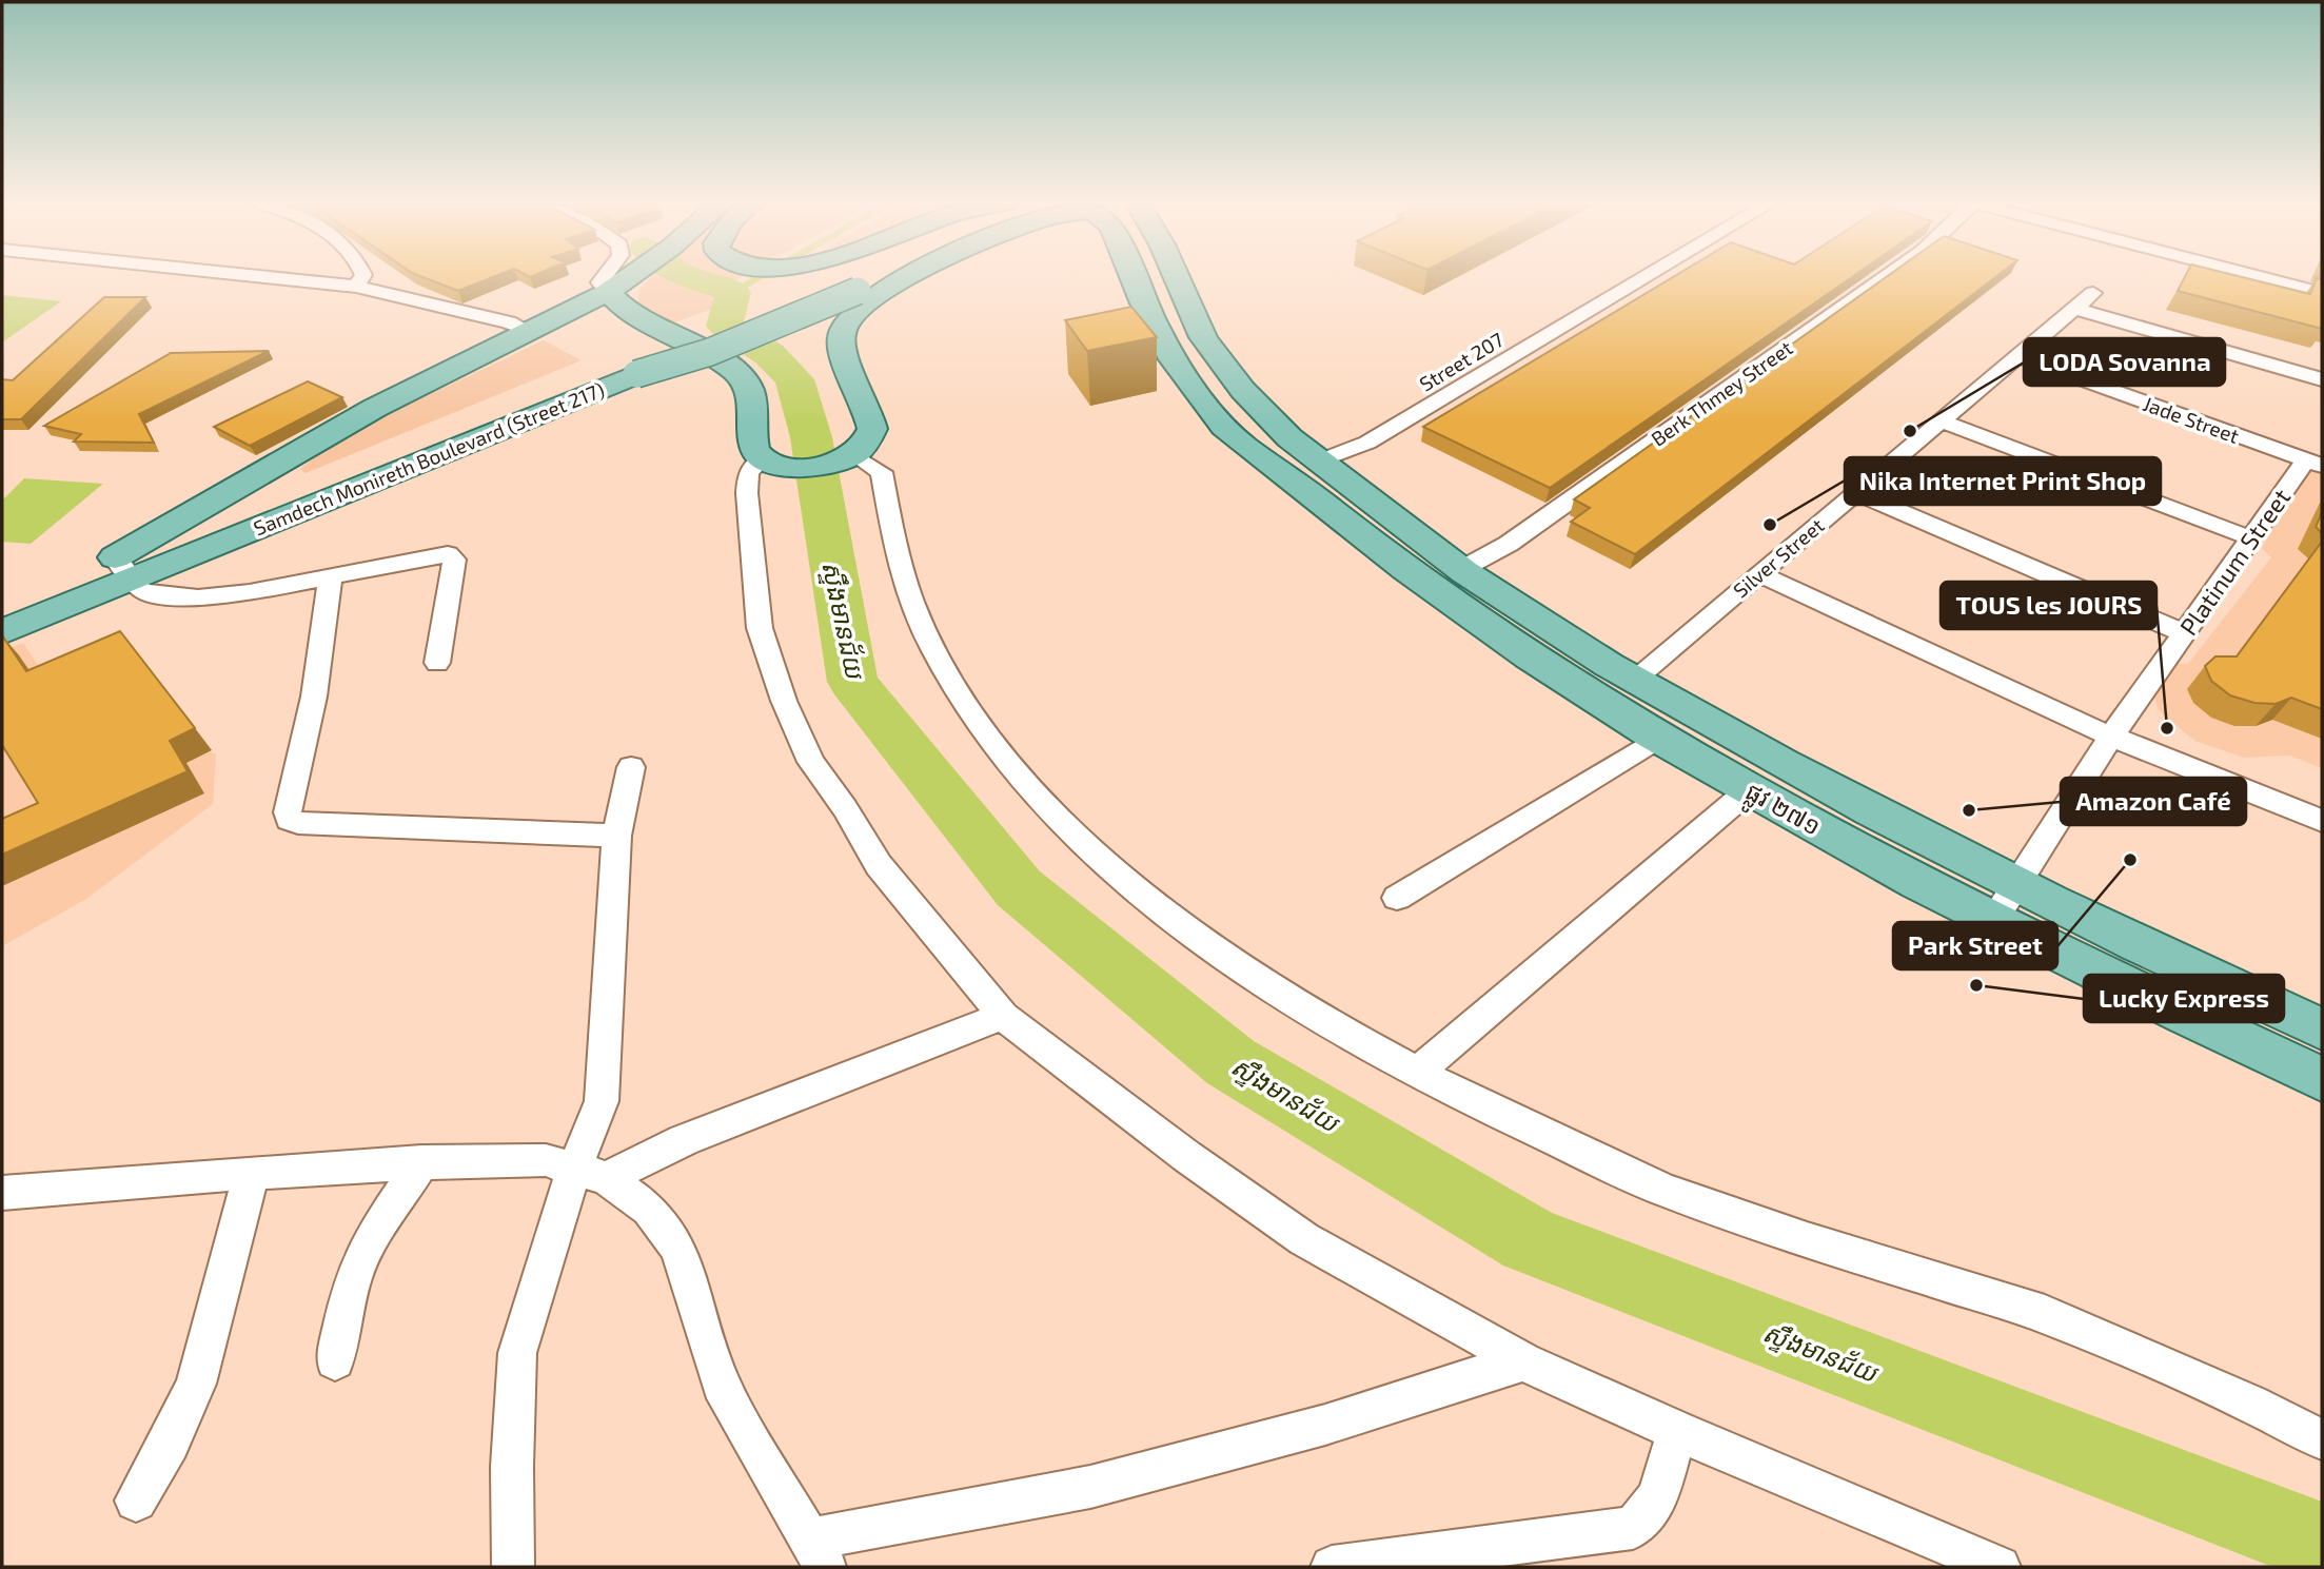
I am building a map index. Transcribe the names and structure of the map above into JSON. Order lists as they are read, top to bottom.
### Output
{
  "streets": {
    "main road": ["Samdech Monireth Boulevard (Street 217)", "ផ្លូវ ២៧១"],
    "street": [
      "Street 207",
      "Berk Thmey Street",
      "Jade Street",
      "Silver Street",
      "Platinum Street"
    ]
  },
  "crossings": [
    ["Street 207", "ផ្លូវ ២៧១"],
    ["Berk Thmey Street", "ផ្លូវ ២៧១"],
    ["Jade Street", "Silver Street"],
    ["Jade Street", "Platinum Street"],
    ["Silver Street", "ផ្លូវ ២៧១"],
    ["Platinum Street", "ផ្លូវ ២៧១"]
  ],
  "water": ["ស្ទឹងមានជ័យ"],
  "places": [
    "LODA Sovanna",
    "Nika Internet Print Shop",
    "TOUS les JOURS",
    "Amazon Café",
    "Park Street",
    "Lucky Express"
  ]
}
